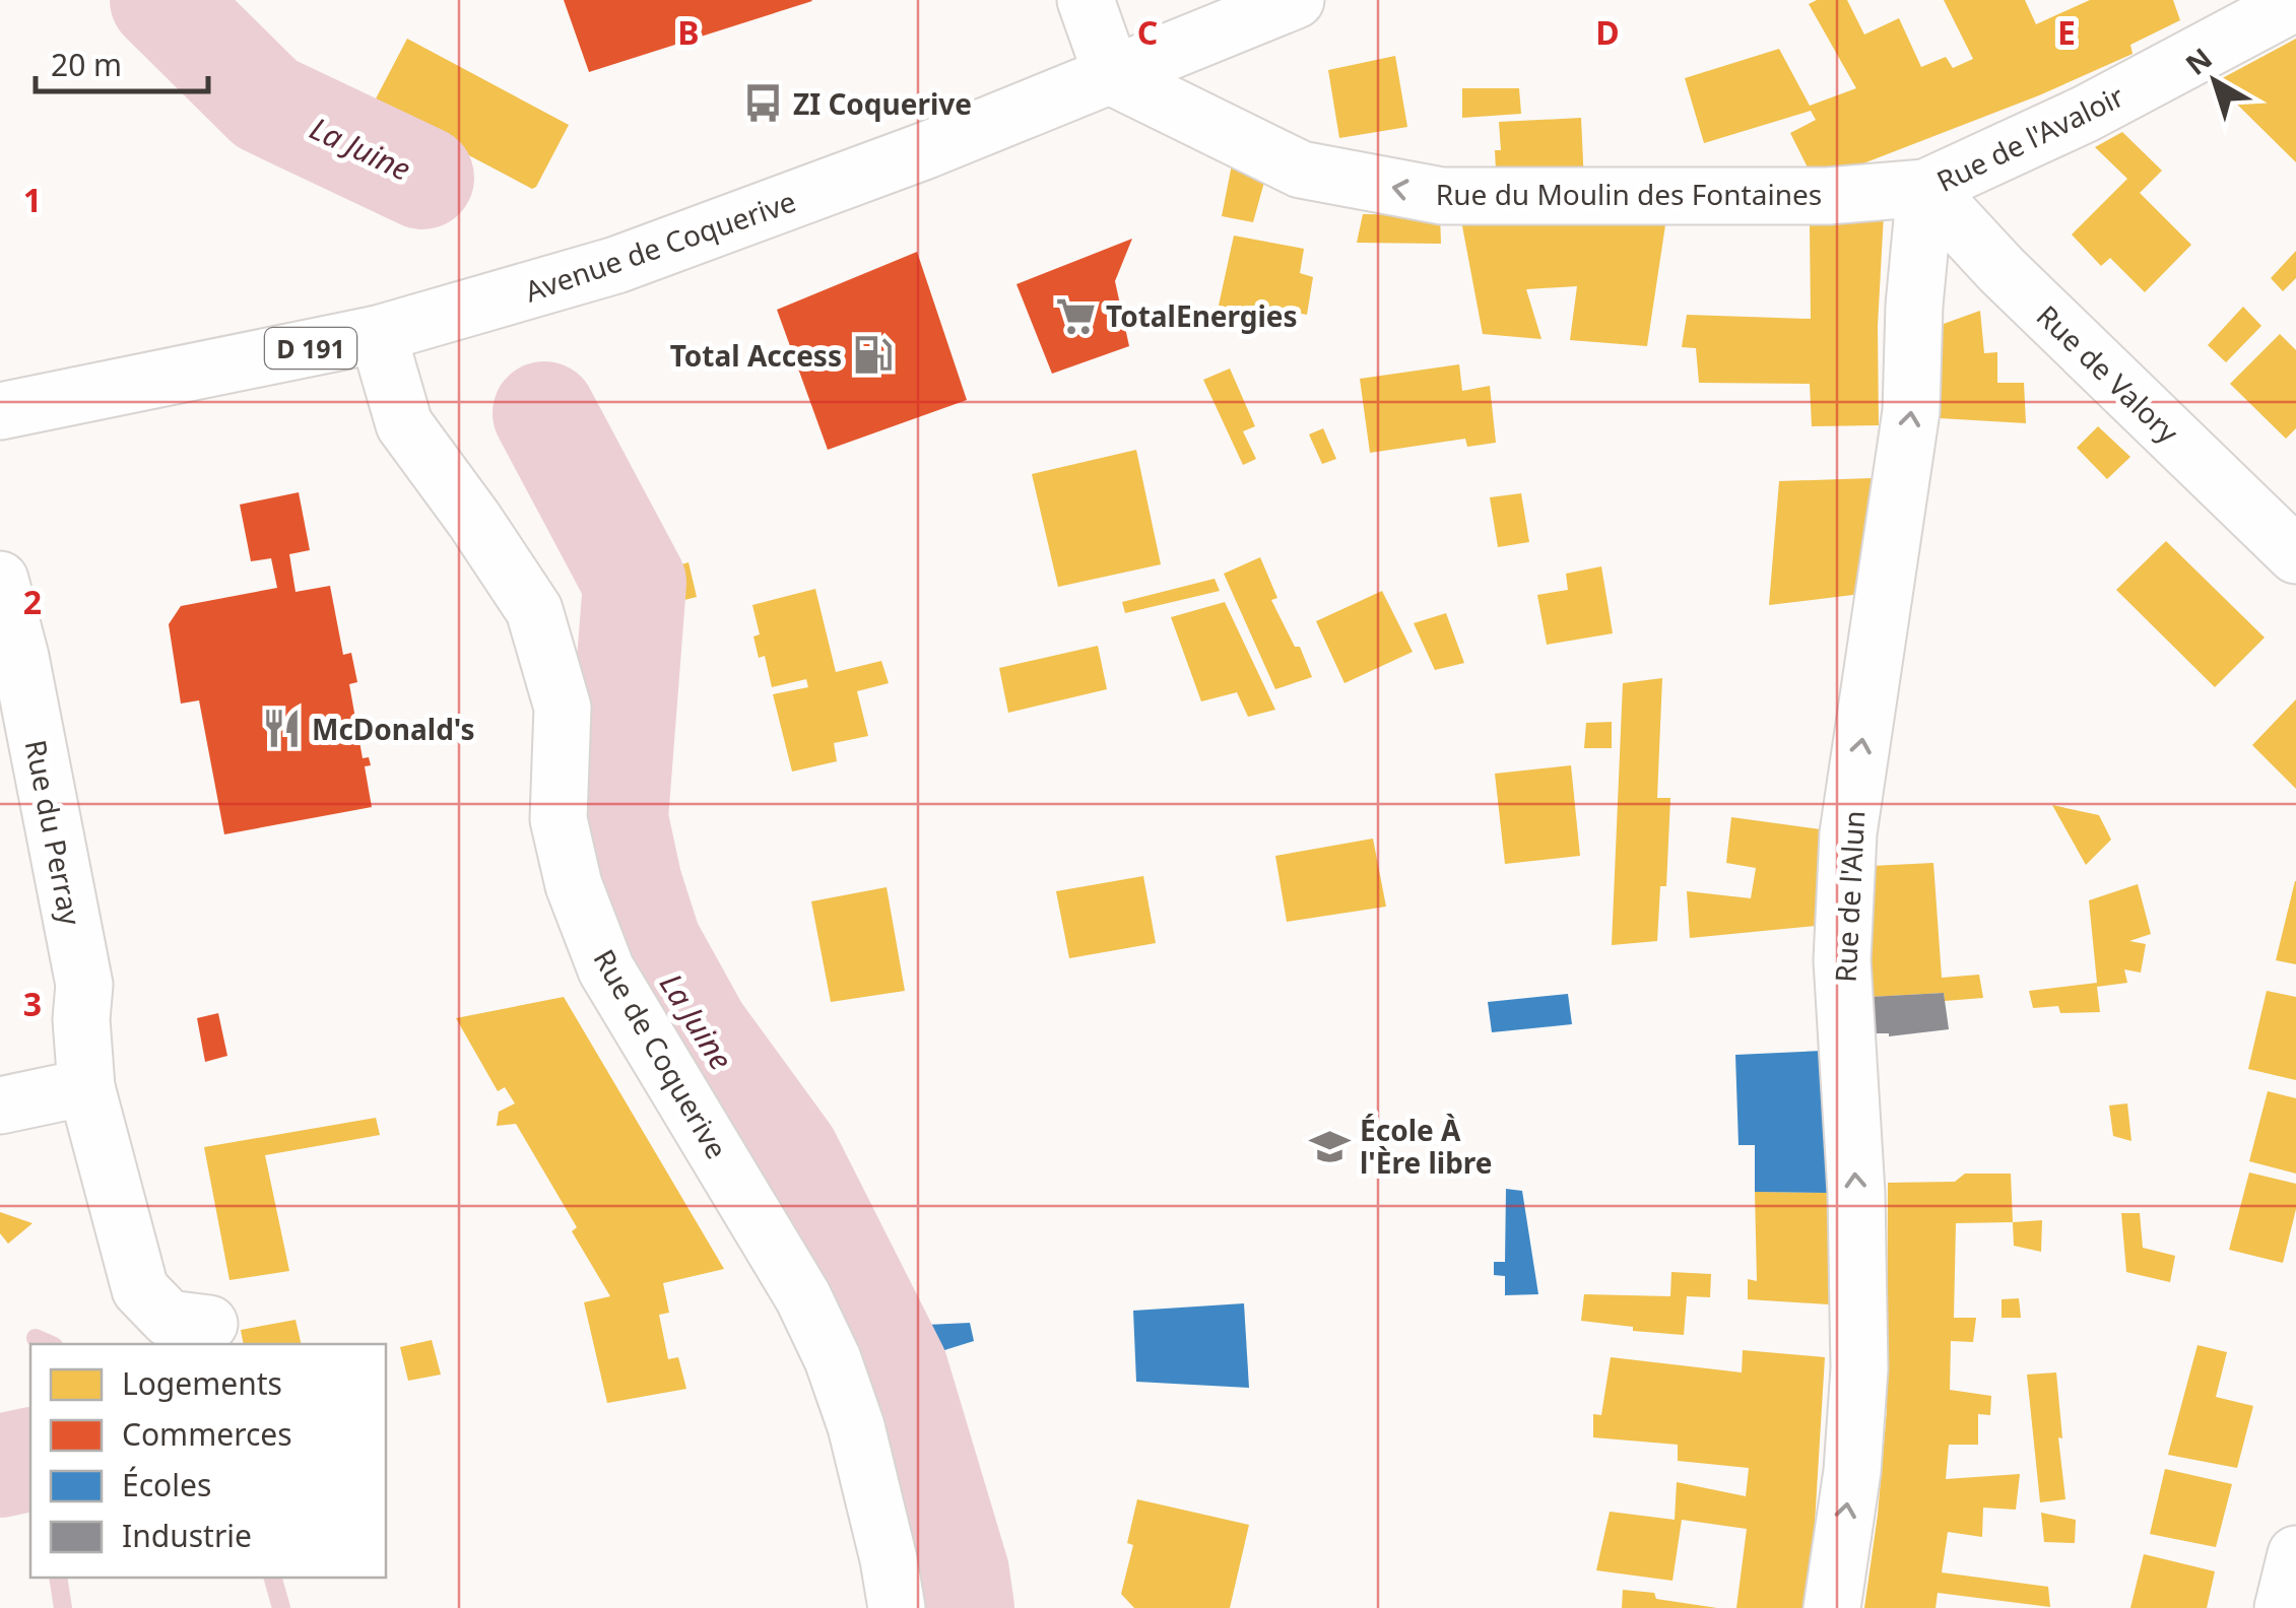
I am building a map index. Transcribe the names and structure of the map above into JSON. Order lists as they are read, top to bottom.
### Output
{
  "streets": {
    "street": [
      "Rue de l'Avaloir",
      "Rue du Moulin des Fontaines",
      "Avenue de Coquerive",
      "D 191",
      "Rue de Valory",
      "Rue du Perray",
      "Rue de l'Alun",
      "Rue de Coquerive"
    ]
  },
  "crossings": [
    ["Rue de l'Avaloir", "Rue du Moulin des Fontaines"],
    ["Rue de l'Avaloir", "Rue de Valory"],
    ["Rue de l'Avaloir", "Rue de l'Alun"],
    ["Rue du Moulin des Fontaines", "Avenue de Coquerive"],
    ["Rue du Moulin des Fontaines", "Rue de Valory"],
    ["Rue du Moulin des Fontaines", "Rue de l'Alun"],
    ["Avenue de Coquerive", "Rue de Coquerive"],
    ["Rue de Valory", "Rue de l'Alun"]
  ],
  "one_way": ["Rue du Moulin des Fontaines", "Rue de l'Alun"],
  "water": ["La Juine"],
  "places": {
    "bus stop": ["ZI Coquerive"],
    "supermarket": ["TotalEnergies"],
    "fuel station": ["Total Access"],
    "restaurant": ["McDonald's"],
    "school or university": ["École À l'Ère libre"]
  },
  "legend": [
    "Logements",
    "Commerces",
    "Écoles",
    "Industrie"
  ],
  "scale_bar": "20 m",
  "north": "top left",
  "grid": {
    "columns": [
      "B",
      "C",
      "D",
      "E"
    ],
    "rows": ["1", "2", "3"]
  }
}
